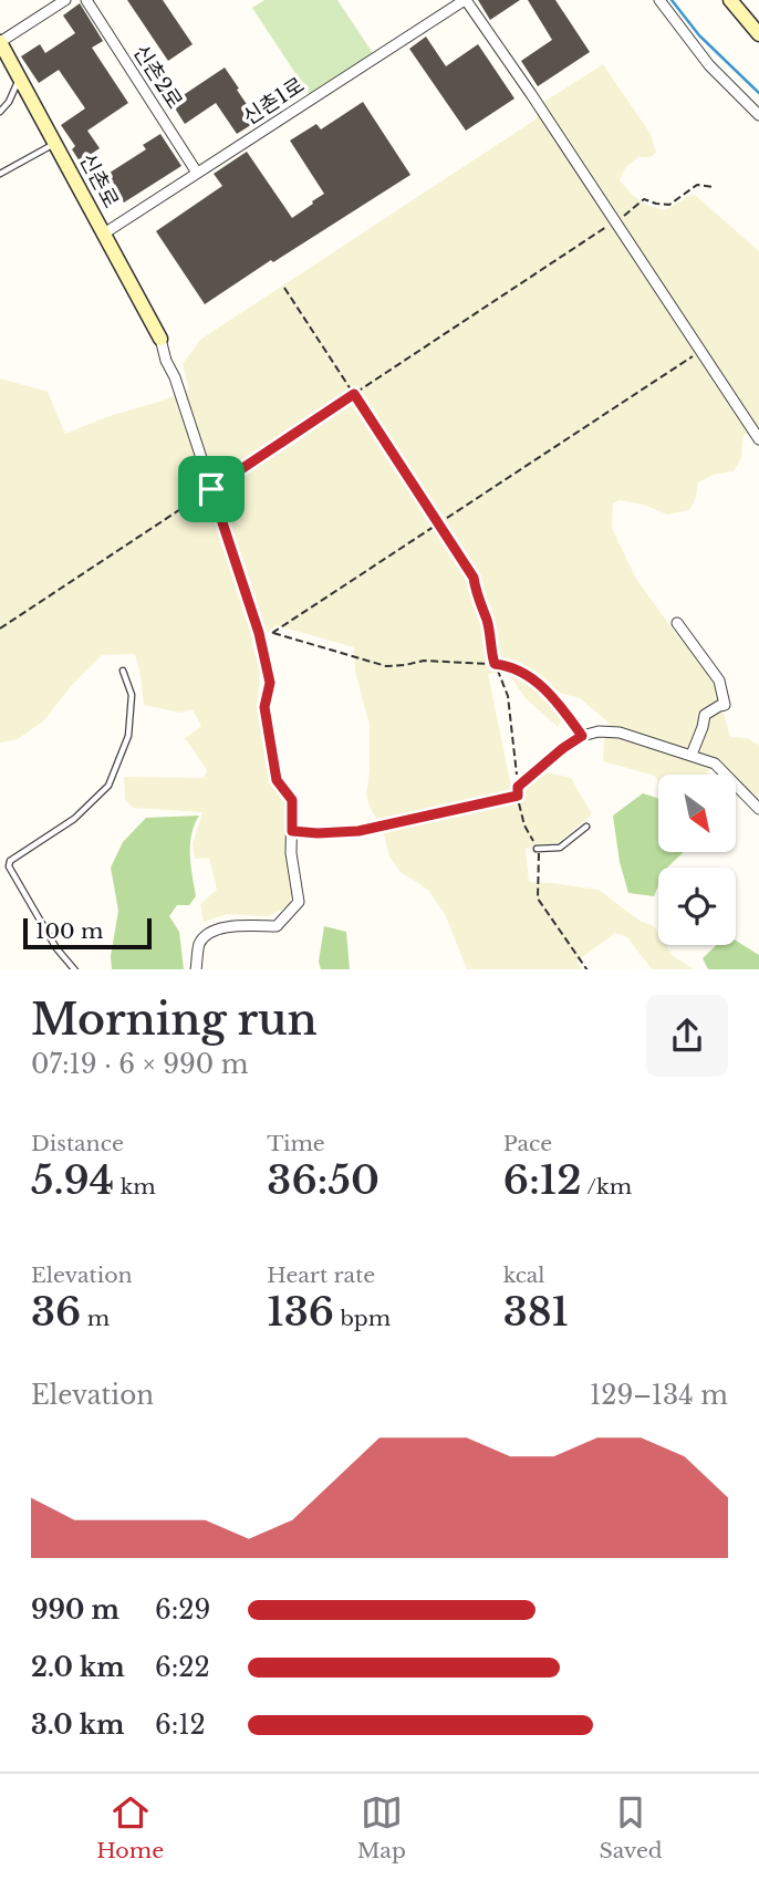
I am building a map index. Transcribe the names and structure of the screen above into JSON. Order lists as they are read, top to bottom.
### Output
{
  "streets": {
    "street": ["신촌2로", "신촌1로", "신촌로"]
  },
  "crossings": [
    ["신촌2로", "신촌1로"],
    ["신촌1로", "신촌로"]
  ],
  "scale_bar": "100 m",
  "north": "bottom right",
  "page": {
    "scale": "100 m",
    "heading": ["Morning run", "07:19 · 6 × 990 m"],
    "stats": [
      ["Distance", "5.94 km"],
      ["Time", "36:50"],
      ["Pace", "6:12 /km"],
      ["Elevation", "36 m"],
      ["Heart rate", "136 bpm"],
      ["kcal", "381"]
    ],
    "chart": ["Elevation", "129–134 m"],
    "list": [
      {
        "name": "990 m",
        "note": "6:29"
      },
      {
        "name": "2.0 km",
        "note": "6:22"
      },
      {
        "name": "3.0 km",
        "note": "6:12"
      }
    ],
    "tabs": ["Home", "Map", "Saved"]
  }
}
